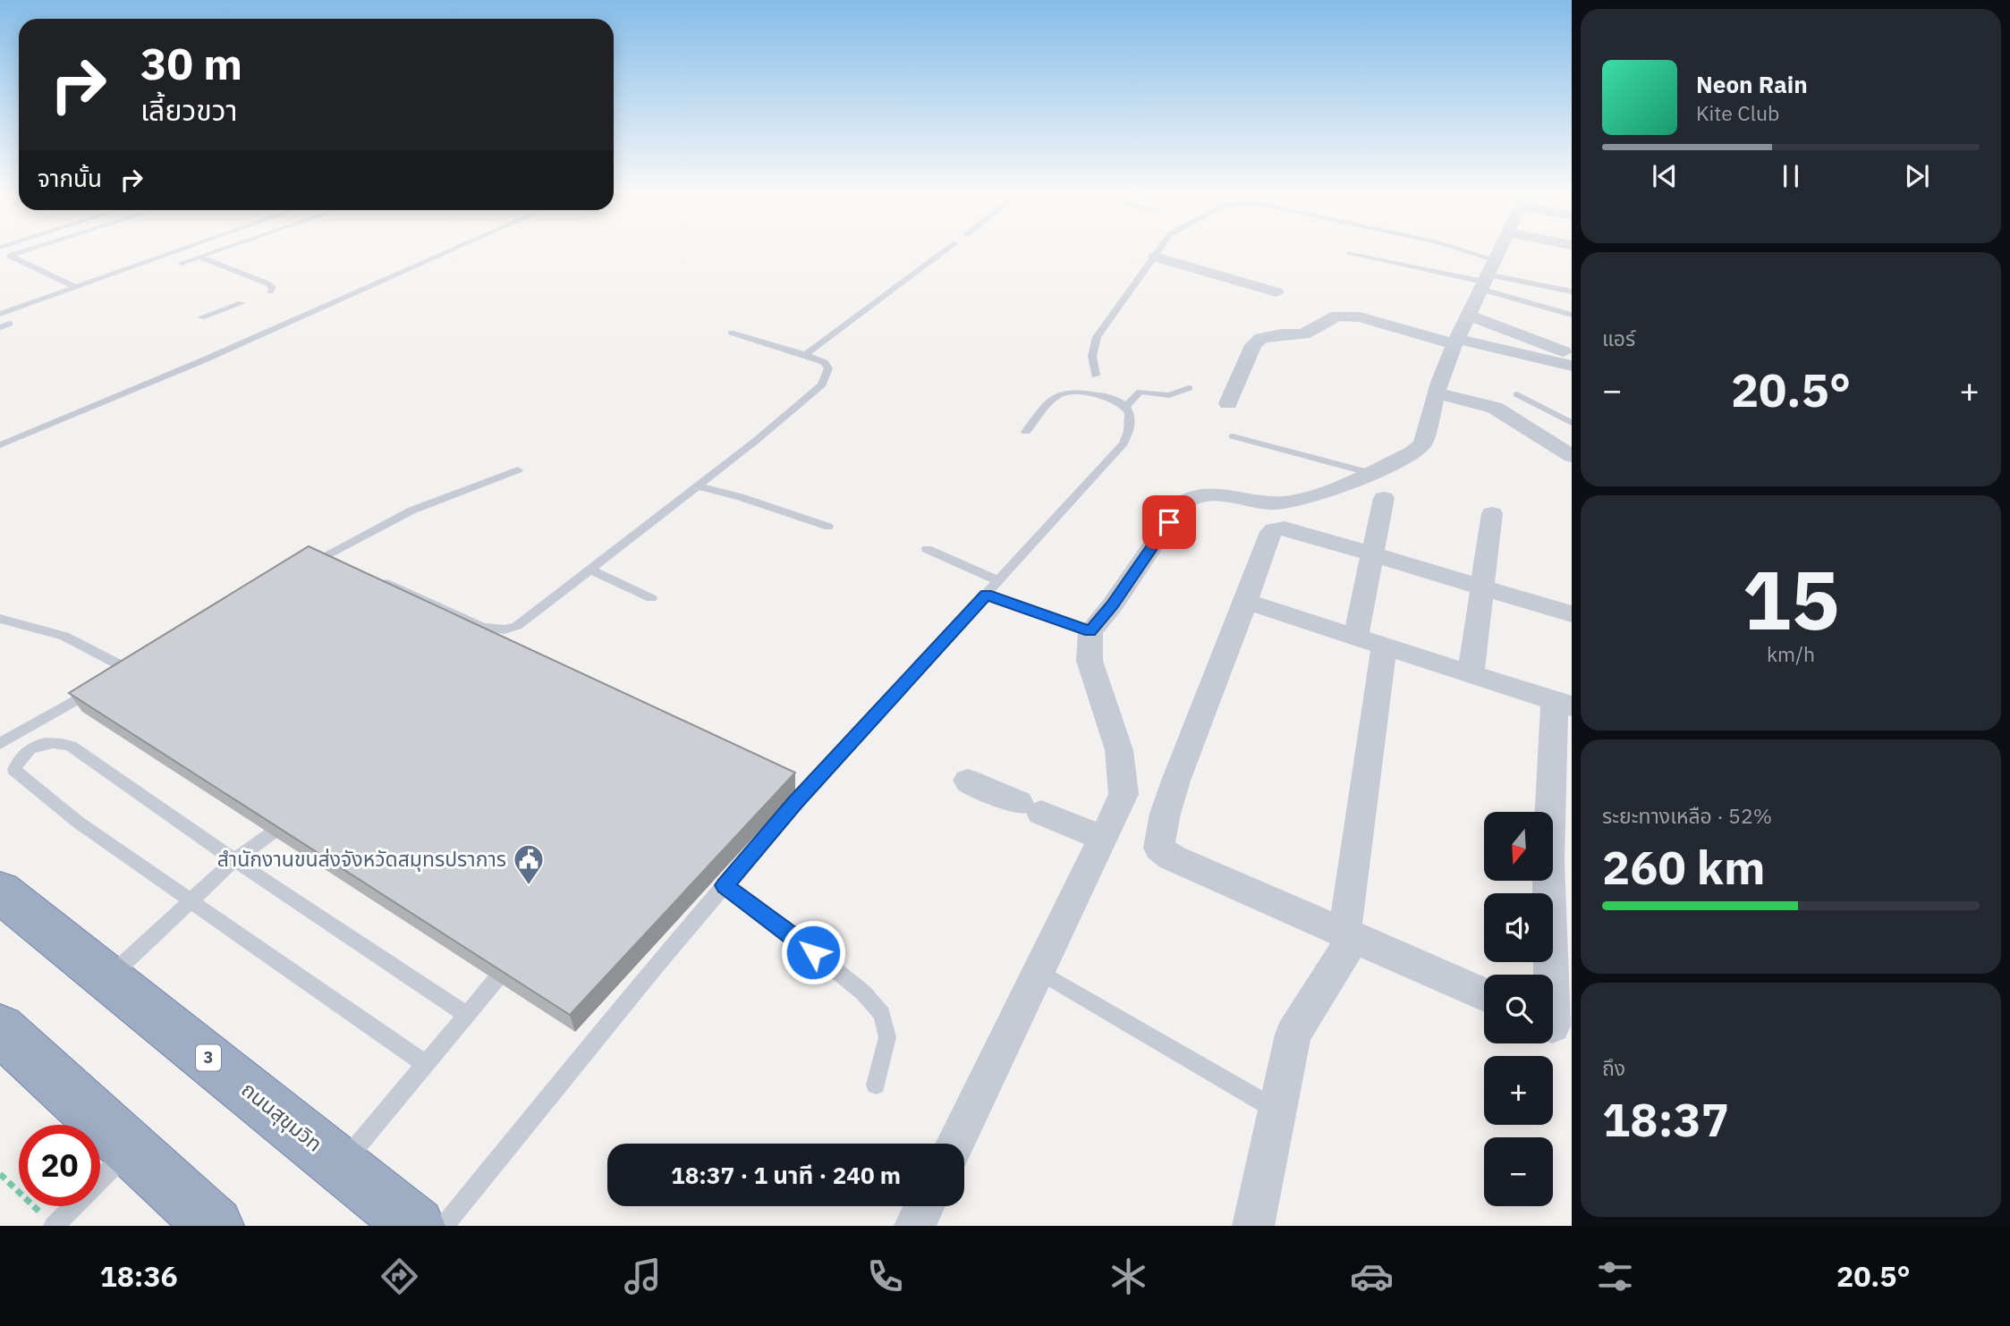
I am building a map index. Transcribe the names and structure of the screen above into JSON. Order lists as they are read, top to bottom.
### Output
{
  "streets": {
    "highway": ["3", "ถนนสุขุมวิท"]
  },
  "places": {
    "public building": ["สำนักงานขนส่งจังหวัดสมุทรปราการ"]
  },
  "north": "bottom",
  "page": {
    "turn": ["30 m", "เลี้ยวขวา"],
    "song": ["Neon Rain", "Kite Club"],
    "then": "จากนั้น",
    "tile": [
      "แอร์",
      ["15", "km/h"],
      ["ระยะทางเหลือ · 52%", "260 km"],
      ["ถึง", "18:37"]
    ],
    "heat": ["−", "20.5°", "+"],
    "map_buttons": ["+", "−"],
    "limit": "20",
    "trip": "18:37 · 1 นาที · 240 m",
    "tabs": ["18:36", "20.5°"]
  }
}
